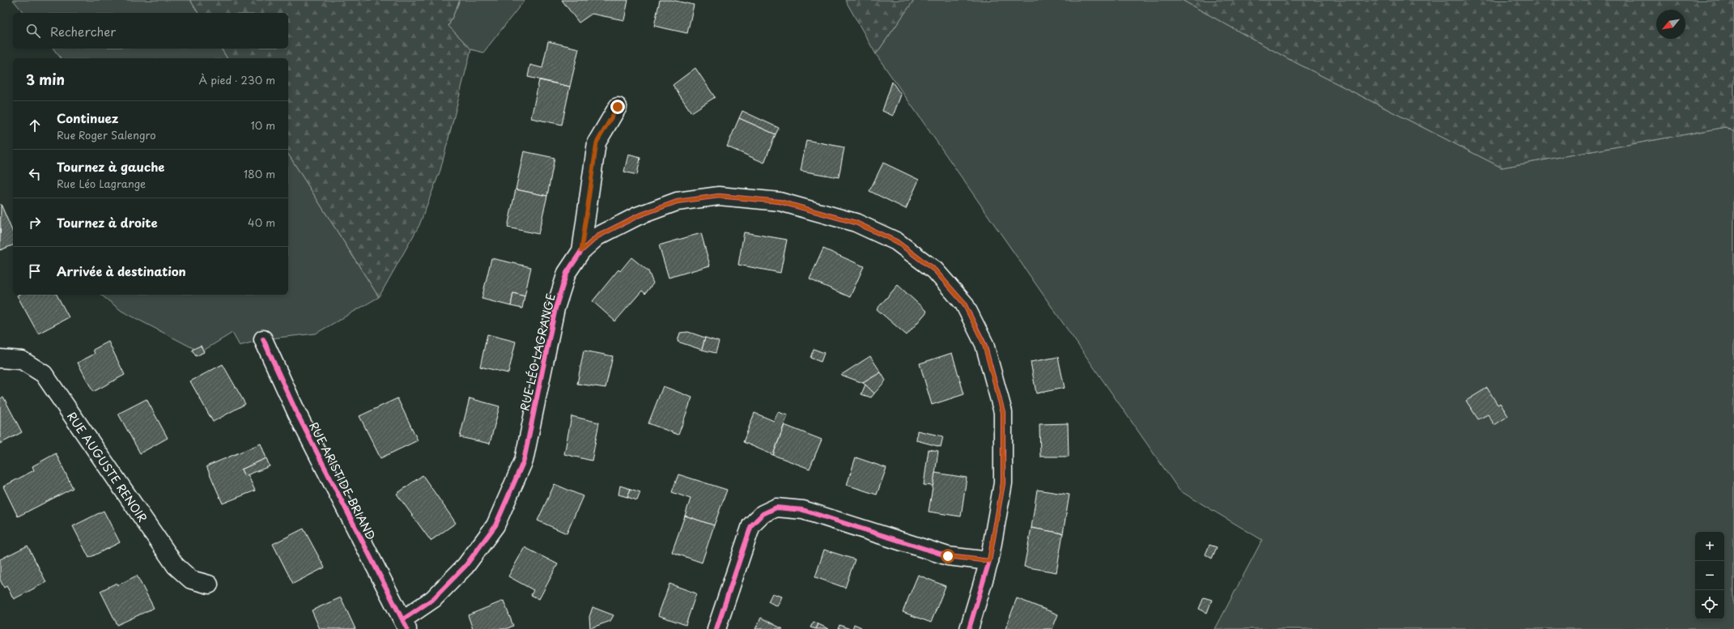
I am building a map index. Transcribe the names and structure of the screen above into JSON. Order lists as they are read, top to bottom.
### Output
{
  "streets": {
    "street": ["RUE LÉO LAGRANGE", "RUE AUGUSTE RENOIR", "RUE ARISTIDE BRIAND"]
  },
  "crossings": [
    ["RUE LÉO LAGRANGE", "RUE ARISTIDE BRIAND"]
  ],
  "north": "bottom left",
  "page": {
    "search": "Rechercher",
    "heading": ["3 min", "À pied · 230 m"],
    "list": [
      ["Continuez", "Rue Roger Salengro", "10 m"],
      ["Tournez à gauche", "Rue Léo Lagrange", "180 m"],
      ["Tournez à droite", "40 m"],
      "Arrivée à destination"
    ],
    "map_buttons": ["+", "−"]
  }
}
